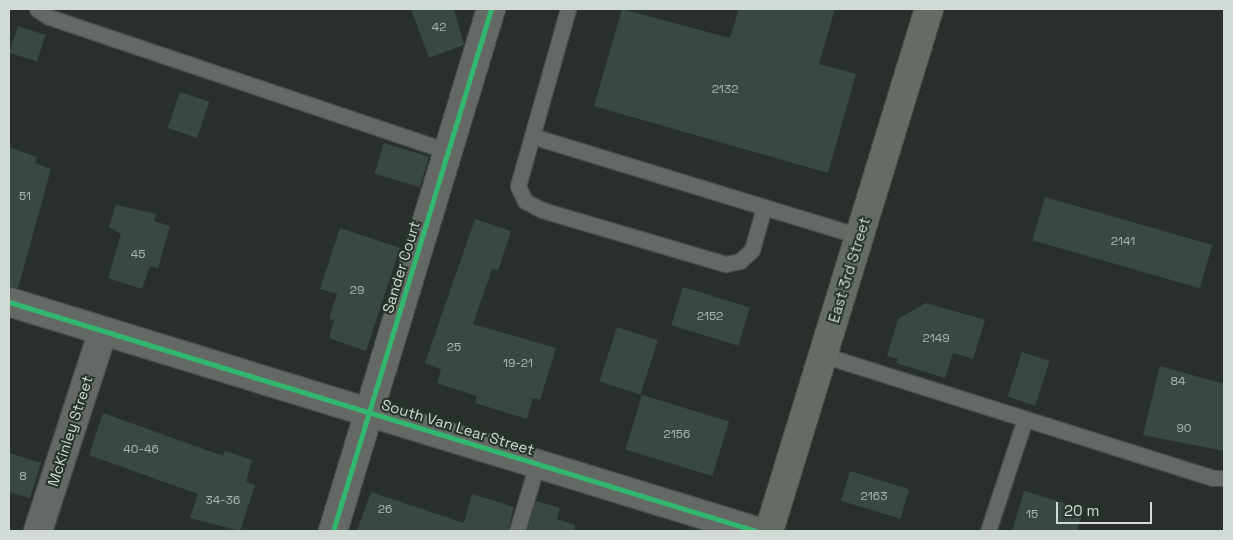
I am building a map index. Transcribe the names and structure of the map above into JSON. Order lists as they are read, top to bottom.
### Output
{
  "streets": {
    "main road": ["East 3rd Street"],
    "street": ["Sander Court", "South Van Lear Street", "McKinley Street"]
  },
  "crossings": [
    ["Sander Court", "South Van Lear Street"],
    ["South Van Lear Street", "McKinley Street"]
  ],
  "house_numbers": [
    "42",
    "2132",
    "51",
    "2141",
    "45",
    "29",
    "2152",
    "2149",
    "25",
    "19-21",
    "84",
    "90",
    "2156",
    "40-46",
    "8",
    "2163",
    "34-36",
    "26",
    "15"
  ],
  "scale_bar": "20 m"
}
